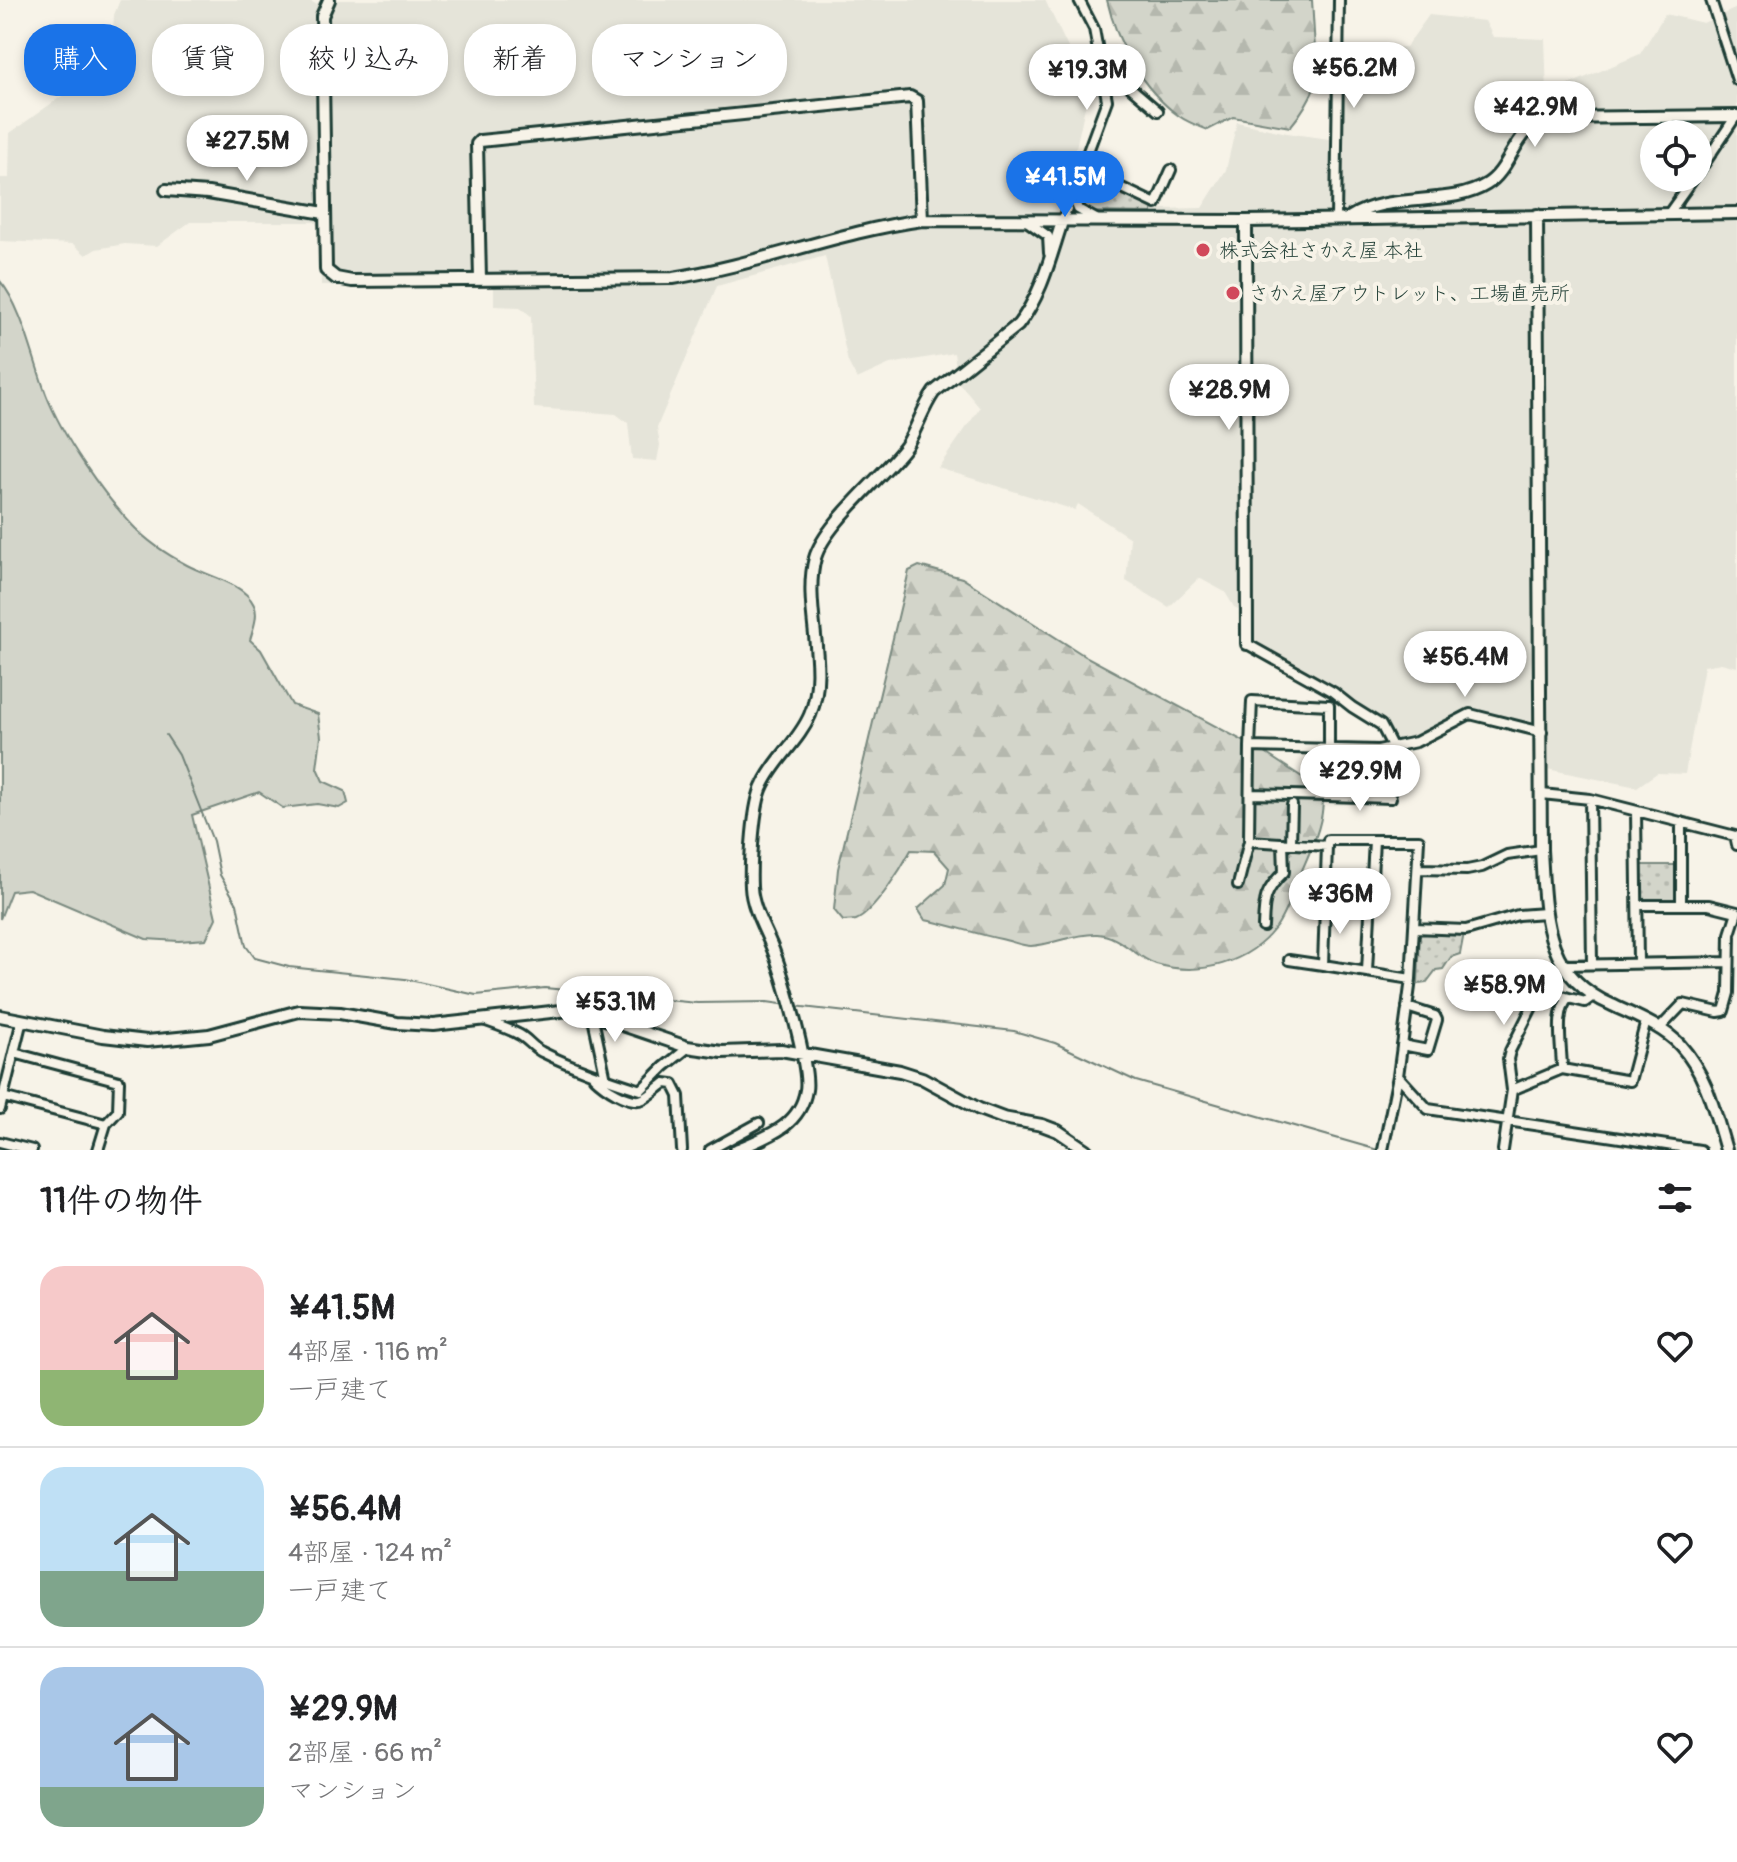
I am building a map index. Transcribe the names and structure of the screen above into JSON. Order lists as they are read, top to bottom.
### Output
{
  "places": ["株式会社さかえ屋 本社", "さかえ屋アウトレット、工場直売所"],
  "page": {
    "chip": [
      "購入",
      "賃貸",
      "絞り込み",
      "新着",
      "マンション"
    ],
    "price": [
      "¥56.2M",
      "¥19.3M",
      "¥42.9M",
      "¥27.5M",
      "¥41.5M",
      "¥28.9M",
      "¥56.4M",
      "¥29.9M",
      "¥36M",
      "¥58.9M",
      "¥53.1M"
    ],
    "heading": "11件の物件",
    "list": [
      {
        "name": "¥41.5M",
        "note": "4部屋 · 116 m² · 一戸建て"
      },
      {
        "name": "¥56.4M",
        "note": "4部屋 · 124 m² · 一戸建て"
      },
      {
        "name": "¥29.9M",
        "note": "2部屋 · 66 m² · マンション"
      }
    ]
  }
}
